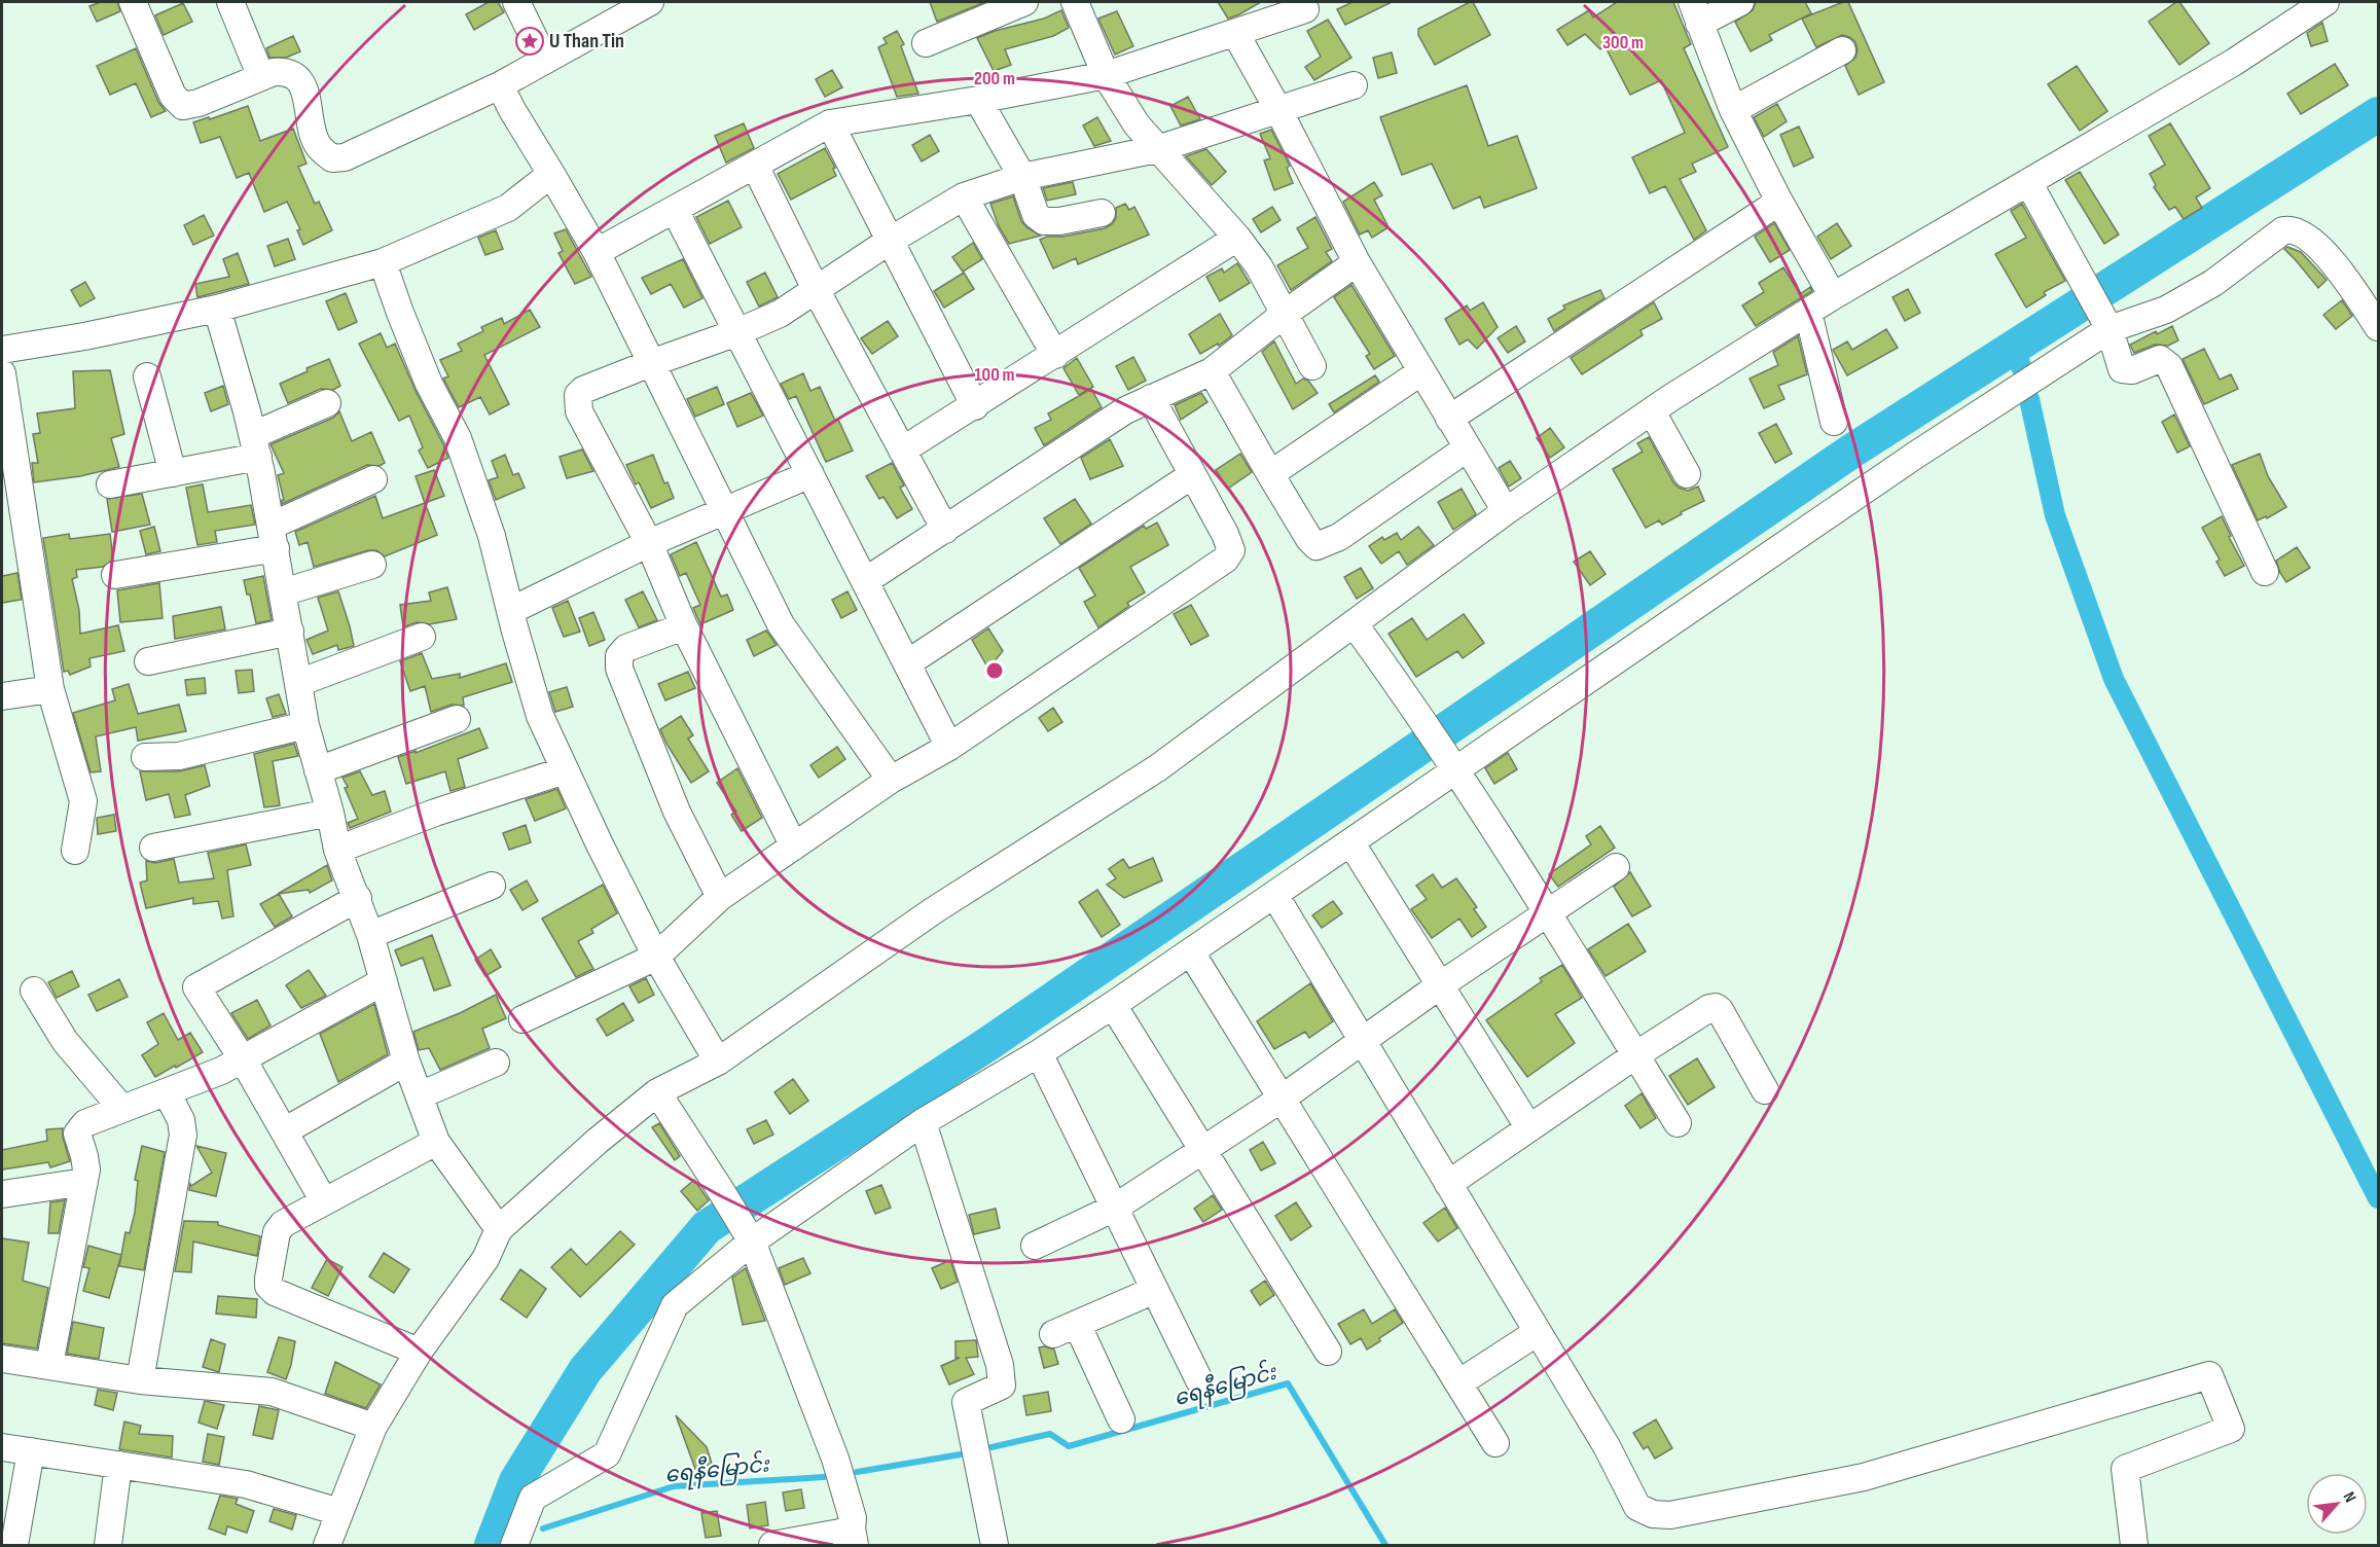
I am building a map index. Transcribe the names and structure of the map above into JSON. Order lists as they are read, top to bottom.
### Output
{
  "water": ["ရေနီမြောင်း"],
  "places": {
    "place": ["U Than Tin"]
  },
  "north": "top right",
  "rings": ["300 m", "200 m", "100 m"]
}
